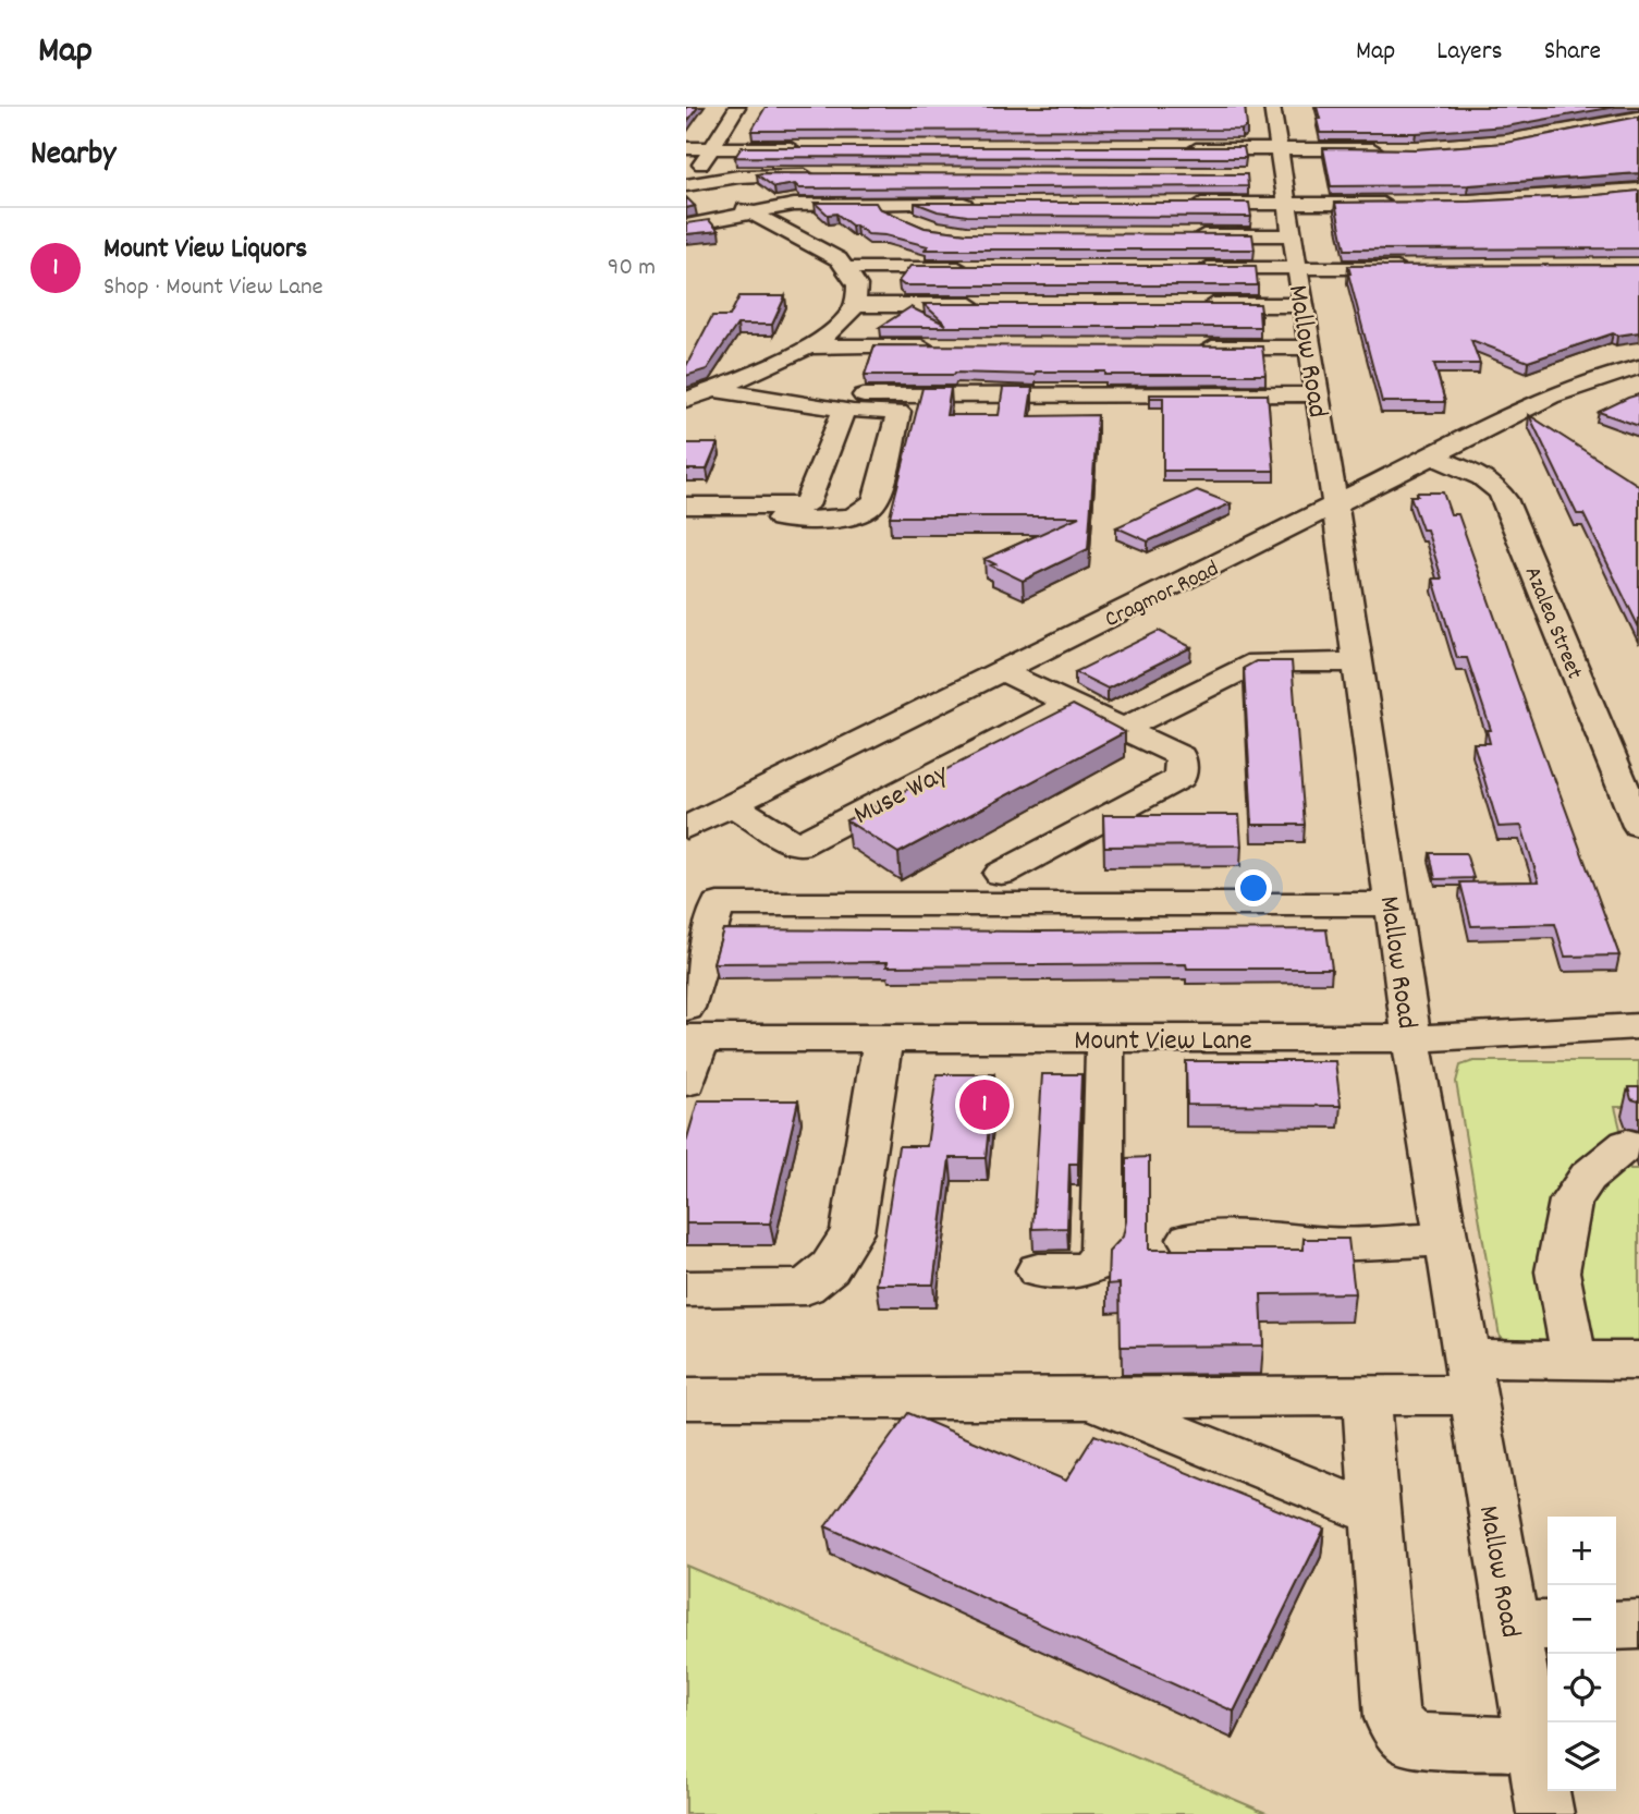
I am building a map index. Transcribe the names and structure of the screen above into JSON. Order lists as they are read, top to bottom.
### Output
{
  "streets": {
    "street": [
      "Mallow Road",
      "Cragmor Road",
      "Azalea Street",
      "Muse Way",
      "Mount View Lane"
    ]
  },
  "crossings": [
    ["Mallow Road", "Cragmor Road"],
    ["Mallow Road", "Mount View Lane"],
    ["Cragmor Road", "Azalea Street"],
    ["Cragmor Road", "Muse Way"]
  ],
  "page": {
    "header": "Map",
    "nav": ["Map", "Layers", "Share"],
    "heading": "Nearby",
    "list": [
      {
        "mark": "1",
        "name": "Mount View Liquors",
        "note": "Shop · Mount View Lane",
        "value": "90 m"
      }
    ],
    "pins": "1",
    "map_buttons": ["+", "−"]
  }
}
